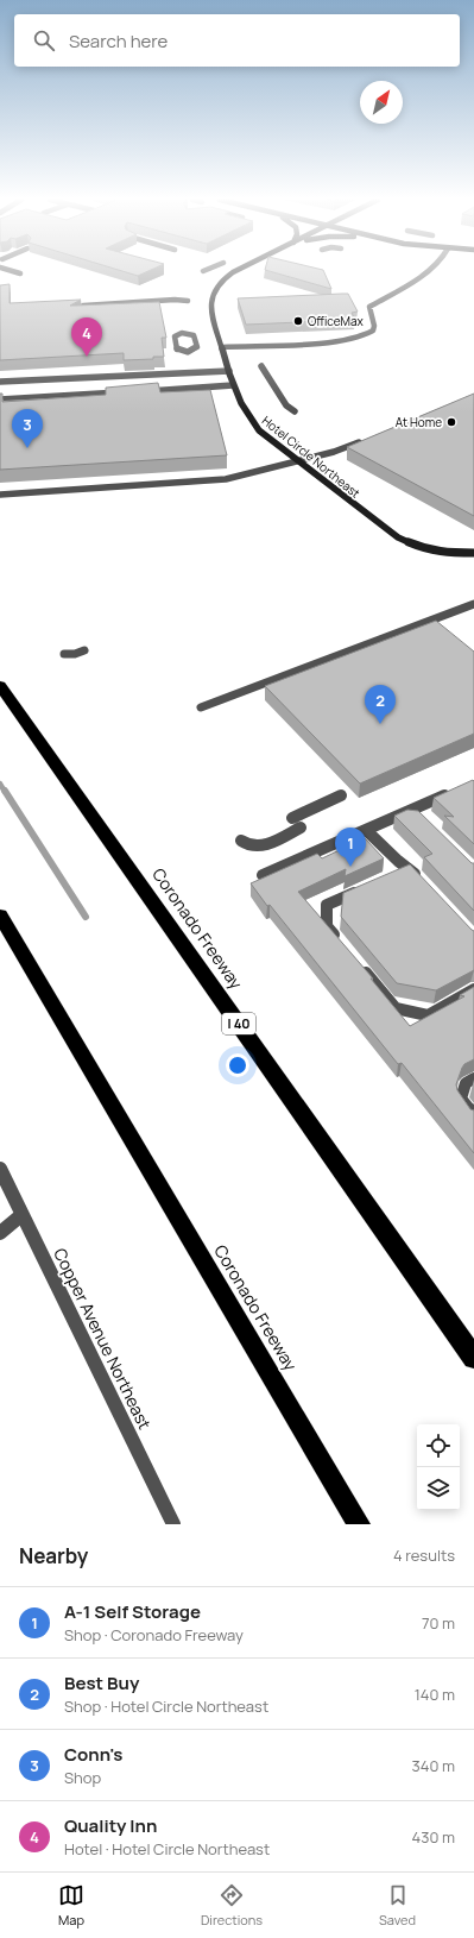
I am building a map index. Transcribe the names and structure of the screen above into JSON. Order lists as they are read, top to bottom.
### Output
{
  "streets": {
    "highway": ["Coronado Freeway", "I 40"],
    "street": ["Hotel Circle Northeast", "Copper Avenue Northeast"]
  },
  "places": ["OfficeMax", "At Home"],
  "north": "top right",
  "page": {
    "search": "Search here",
    "pins": [
      "4",
      "3",
      "2",
      "1"
    ],
    "heading": ["Nearby", "4 results"],
    "list": [
      {
        "mark": "1",
        "name": "A-1 Self Storage",
        "note": "Shop · Coronado Freeway",
        "value": "70 m"
      },
      {
        "mark": "2",
        "name": "Best Buy",
        "note": "Shop · Hotel Circle Northeast",
        "value": "140 m"
      },
      {
        "mark": "3",
        "name": "Conn's",
        "note": "Shop",
        "value": "340 m"
      },
      {
        "mark": "4",
        "name": "Quality Inn",
        "note": "Hotel · Hotel Circle Northeast",
        "value": "430 m"
      }
    ],
    "nav": ["Map", "Directions", "Saved"]
  }
}
